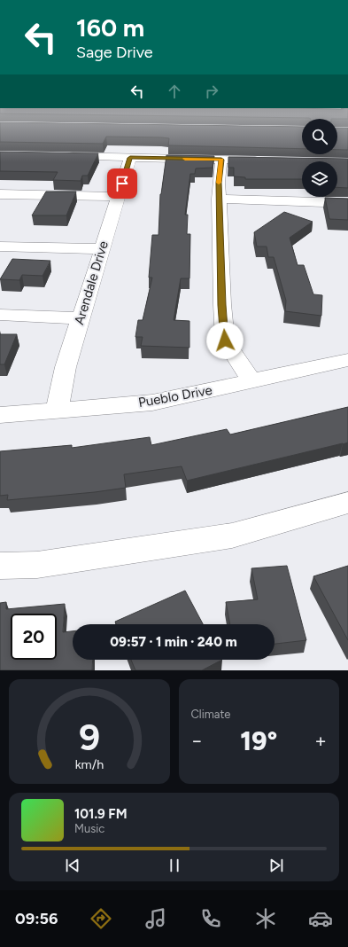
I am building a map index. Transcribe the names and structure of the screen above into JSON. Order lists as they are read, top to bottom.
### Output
{
  "streets": {
    "street": ["Arendale Drive", "Pueblo Drive"]
  },
  "crossings": [
    ["Arendale Drive", "Pueblo Drive"]
  ],
  "page": {
    "turn": ["160 m", "Sage Drive"],
    "limit": "20",
    "trip": "09:57 · 1 min · 240 m",
    "tile": "Climate",
    "heat": ["−", "19°", "+"],
    "song": ["101.9 FM", "Music"],
    "tabs": "09:56",
    "gauge": ["9", "km/h"]
  }
}
